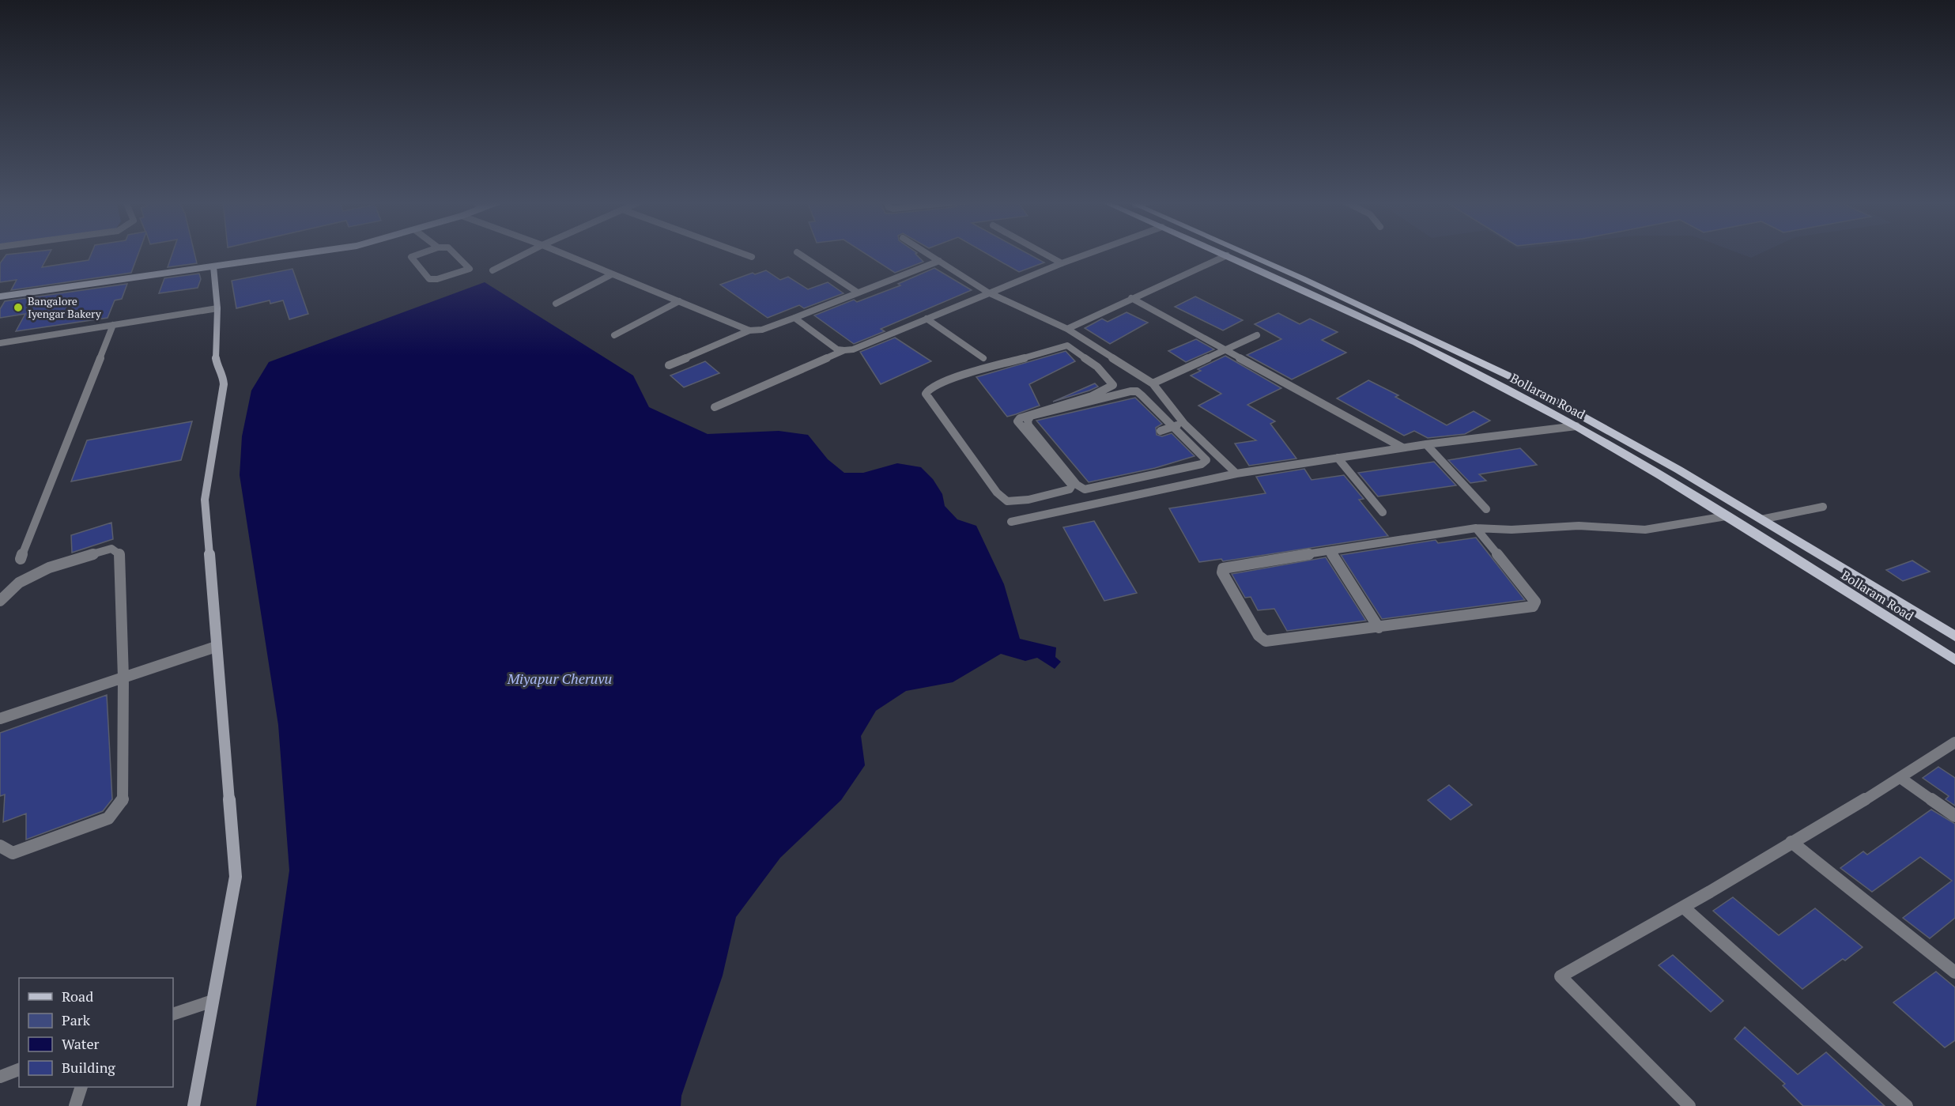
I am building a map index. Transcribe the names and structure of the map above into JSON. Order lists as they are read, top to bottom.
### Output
{
  "streets": {
    "main road": ["Bollaram Road"]
  },
  "water": ["Miyapur Cheruvu"],
  "places": ["Bangalore Iyengar Bakery"],
  "legend": [
    "Road",
    "Park",
    "Water",
    "Building"
  ]
}
